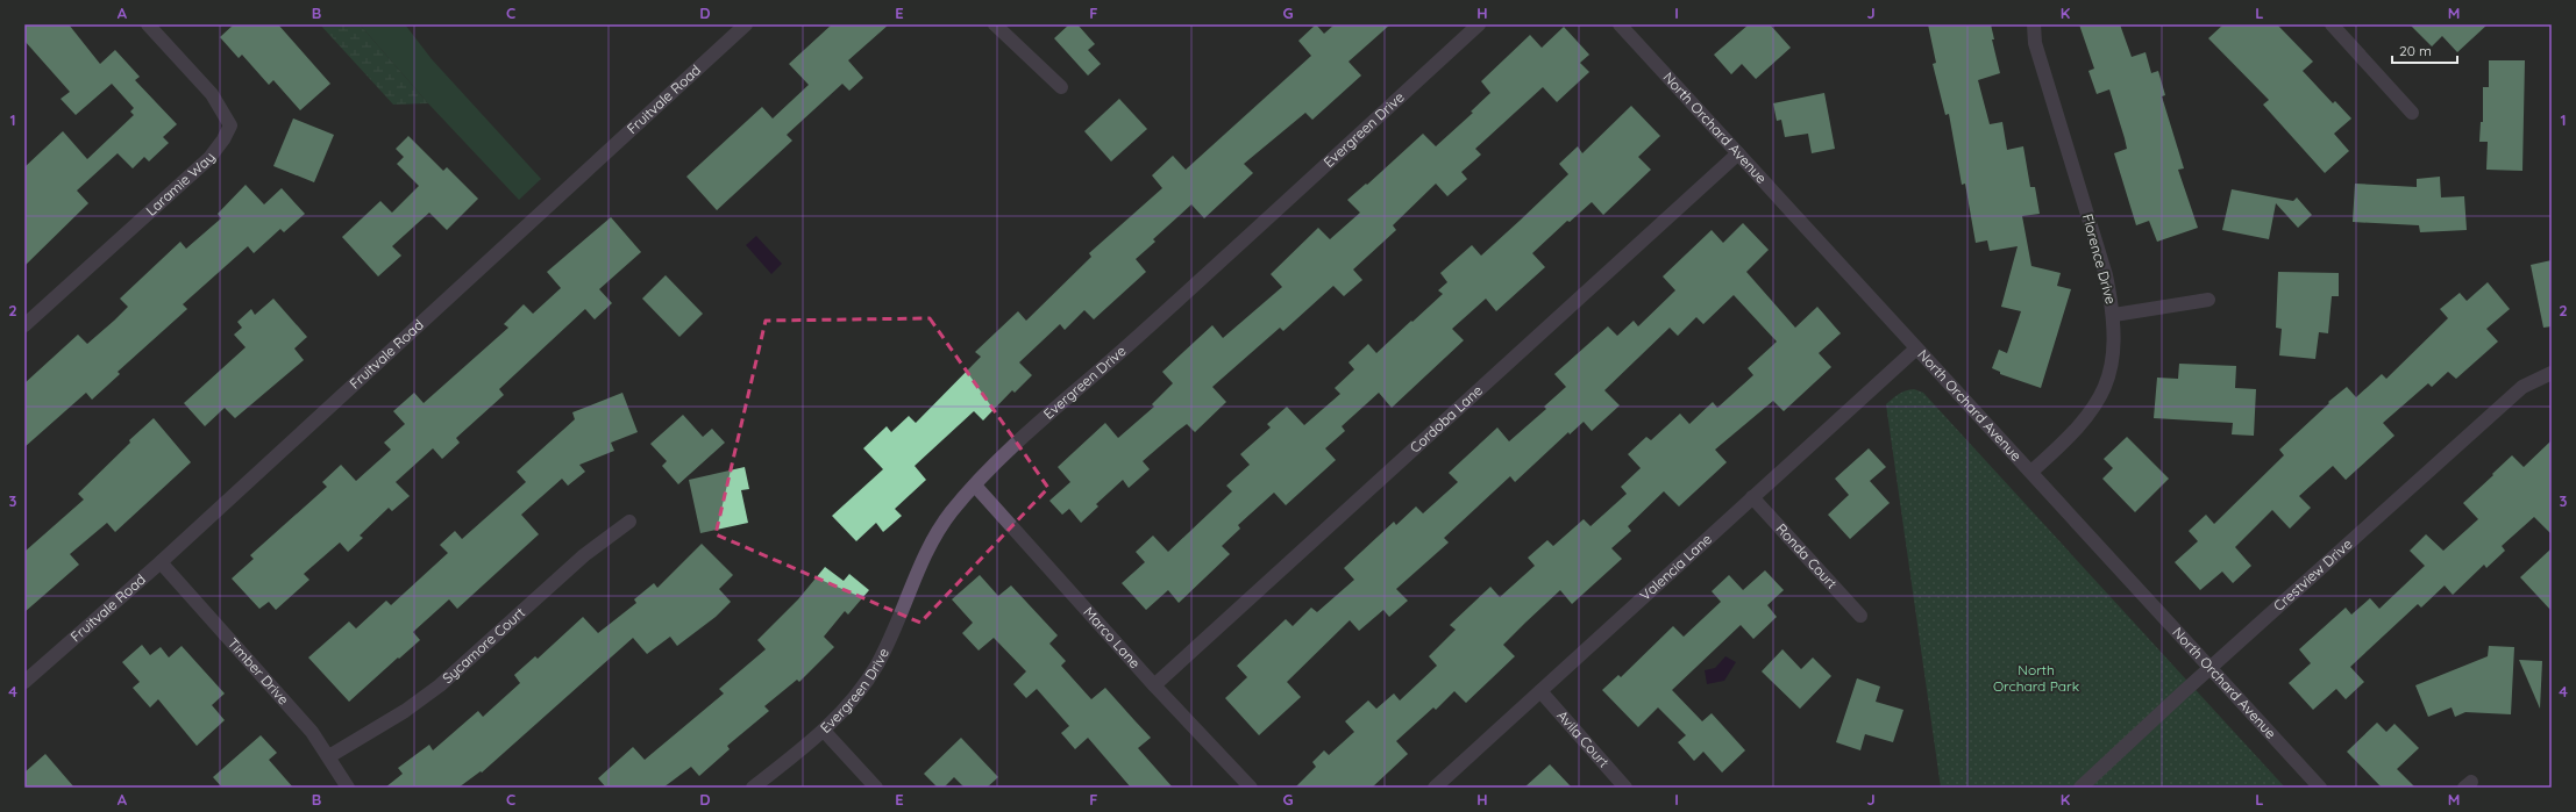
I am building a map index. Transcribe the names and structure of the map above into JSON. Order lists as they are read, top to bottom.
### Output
{
  "streets": {
    "street": [
      "Fruitvale Road",
      "North Orchard Avenue",
      "Evergreen Drive",
      "Laramie Way",
      "Florence Drive",
      "Cordoba Lane",
      "Ronda Court",
      "Valencia Lane",
      "Crestview Drive",
      "Marco Lane",
      "Sycamore Court",
      "Timber Drive",
      "Avila Court"
    ]
  },
  "crossings": [
    ["Fruitvale Road", "Timber Drive"],
    ["North Orchard Avenue", "Florence Drive"],
    ["North Orchard Avenue", "Cordoba Lane"],
    ["North Orchard Avenue", "Valencia Lane"],
    ["North Orchard Avenue", "Crestview Drive"],
    ["Evergreen Drive", "Marco Lane"],
    ["Cordoba Lane", "Marco Lane"],
    ["Ronda Court", "Valencia Lane"],
    ["Valencia Lane", "Avila Court"],
    ["Sycamore Court", "Timber Drive"]
  ],
  "parks": ["North Orchard Park"],
  "scale_bar": "20 m",
  "grid": {
    "columns": [
      "A",
      "B",
      "C",
      "D",
      "E",
      "F",
      "G",
      "H",
      "I",
      "J",
      "K",
      "L",
      "M"
    ],
    "rows": [
      "1",
      "2",
      "3",
      "4"
    ]
  }
}
